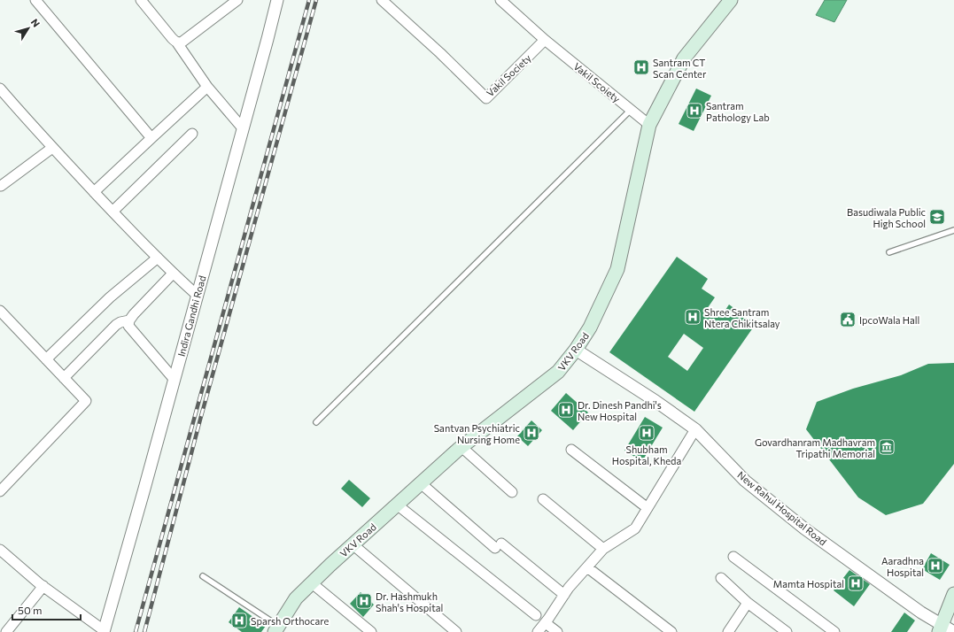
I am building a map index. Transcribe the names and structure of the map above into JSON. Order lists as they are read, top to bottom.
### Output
{
  "streets": {
    "main road": ["VKV Road"],
    "street": [
      "Vakil Society",
      "Vakil Scoiety",
      "Indira Gandhi Road",
      "New Rahul Hospital Road"
    ]
  },
  "crossings": [
    ["Vakil Society", "Vakil Scoiety"],
    ["Vakil Scoiety", "VKV Road"],
    ["VKV Road", "New Rahul Hospital Road"]
  ],
  "places": {
    "hospital": [
      "Santram CT Scan Center",
      "Santram Pathology Lab",
      "Shree Santram Ntera Chikitsalay",
      "Dr. Dinesh Pandhi's New Hospital",
      "Santvan Psychiatric Nursing Home",
      "Shubham Hospital, Kheda",
      "Aaradhna Hospital",
      "Mamta Hospital",
      "Dr. Hashmukh Shah's Hospital",
      "Sparsh Orthocare"
    ],
    "school or university": ["Basudiwala Public High School"],
    "public building": ["IpcoWala Hall"],
    "museum": ["Govardhanram Madhavram Tripathi Memorial"]
  },
  "scale_bar": "50 m",
  "north": "top right"
}
